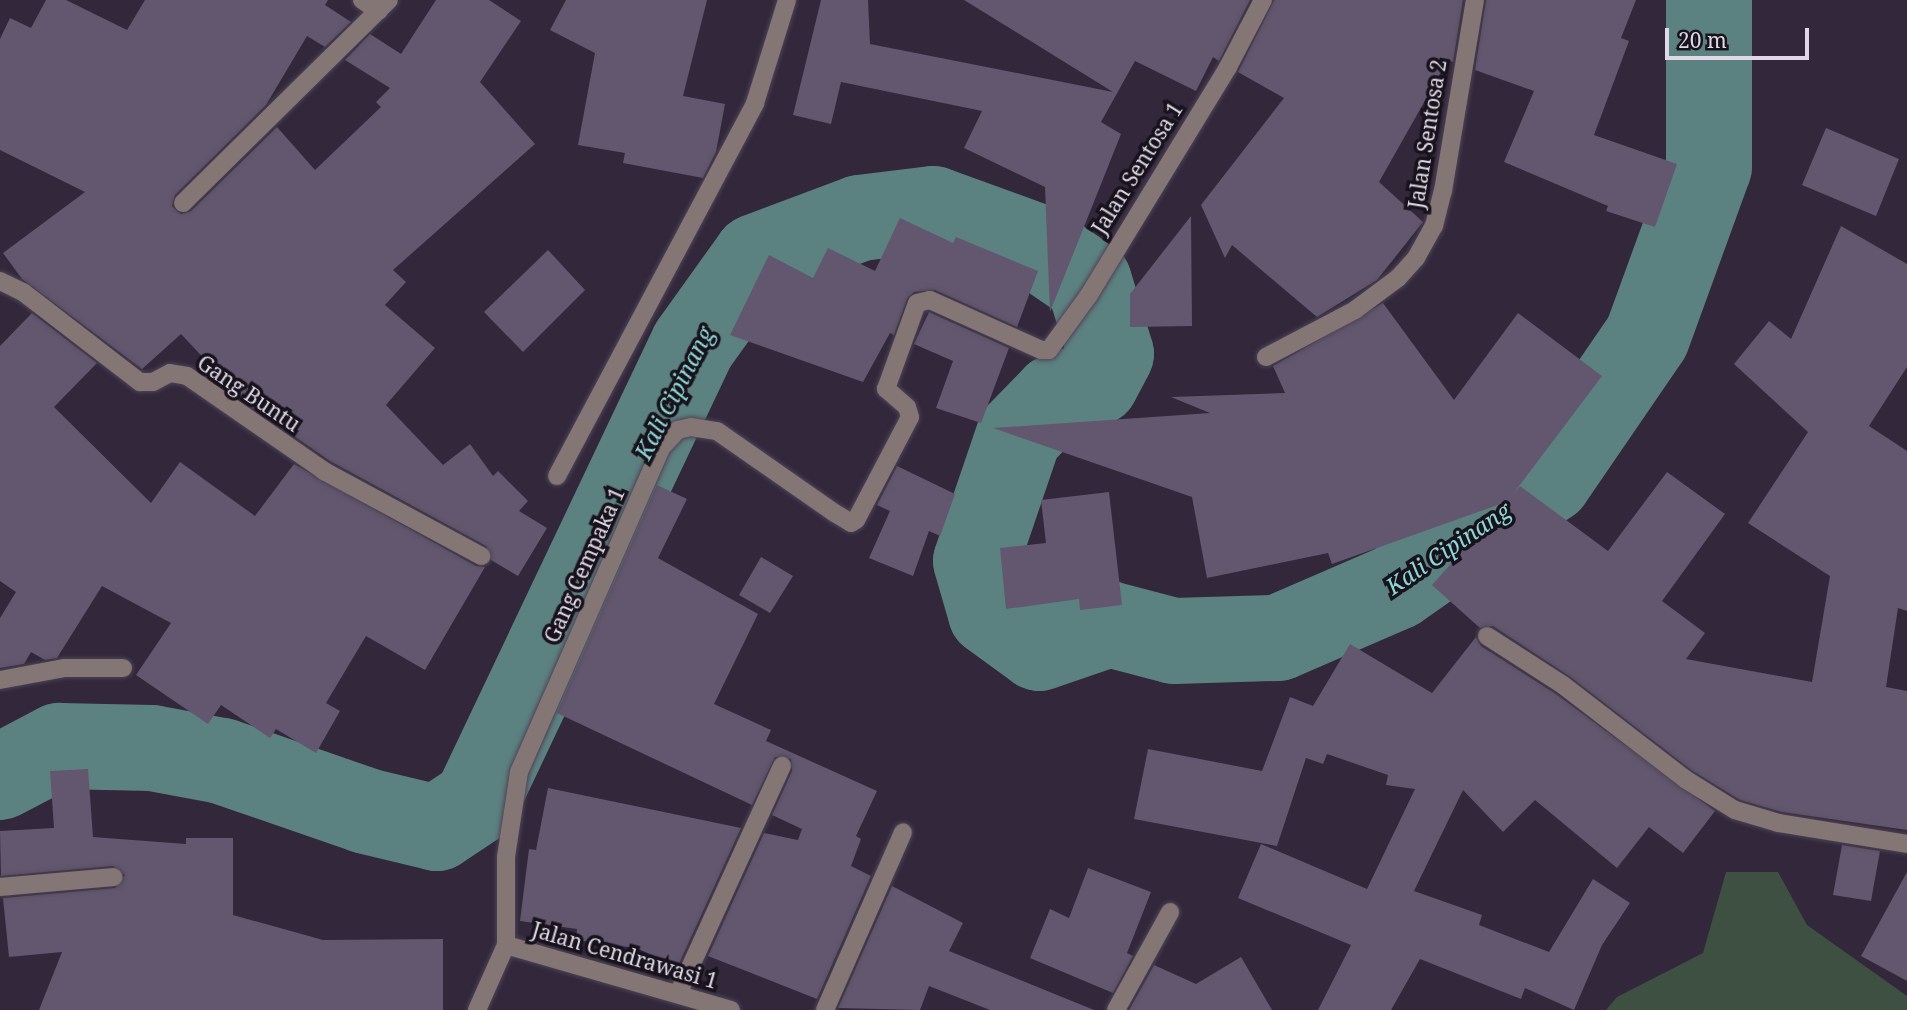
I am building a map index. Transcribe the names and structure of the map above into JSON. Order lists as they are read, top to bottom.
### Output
{
  "streets": {
    "street": [
      "Jalan Sentosa 2",
      "Jalan Sentosa 1",
      "Gang Buntu",
      "Gang Cempaka 1",
      "Jalan Cendrawasi 1"
    ]
  },
  "crossings": [
    ["Jalan Sentosa 1", "Gang Cempaka 1"],
    ["Gang Cempaka 1", "Jalan Cendrawasi 1"]
  ],
  "water": ["Kali Cipinang"],
  "scale_bar": "20 m"
}
